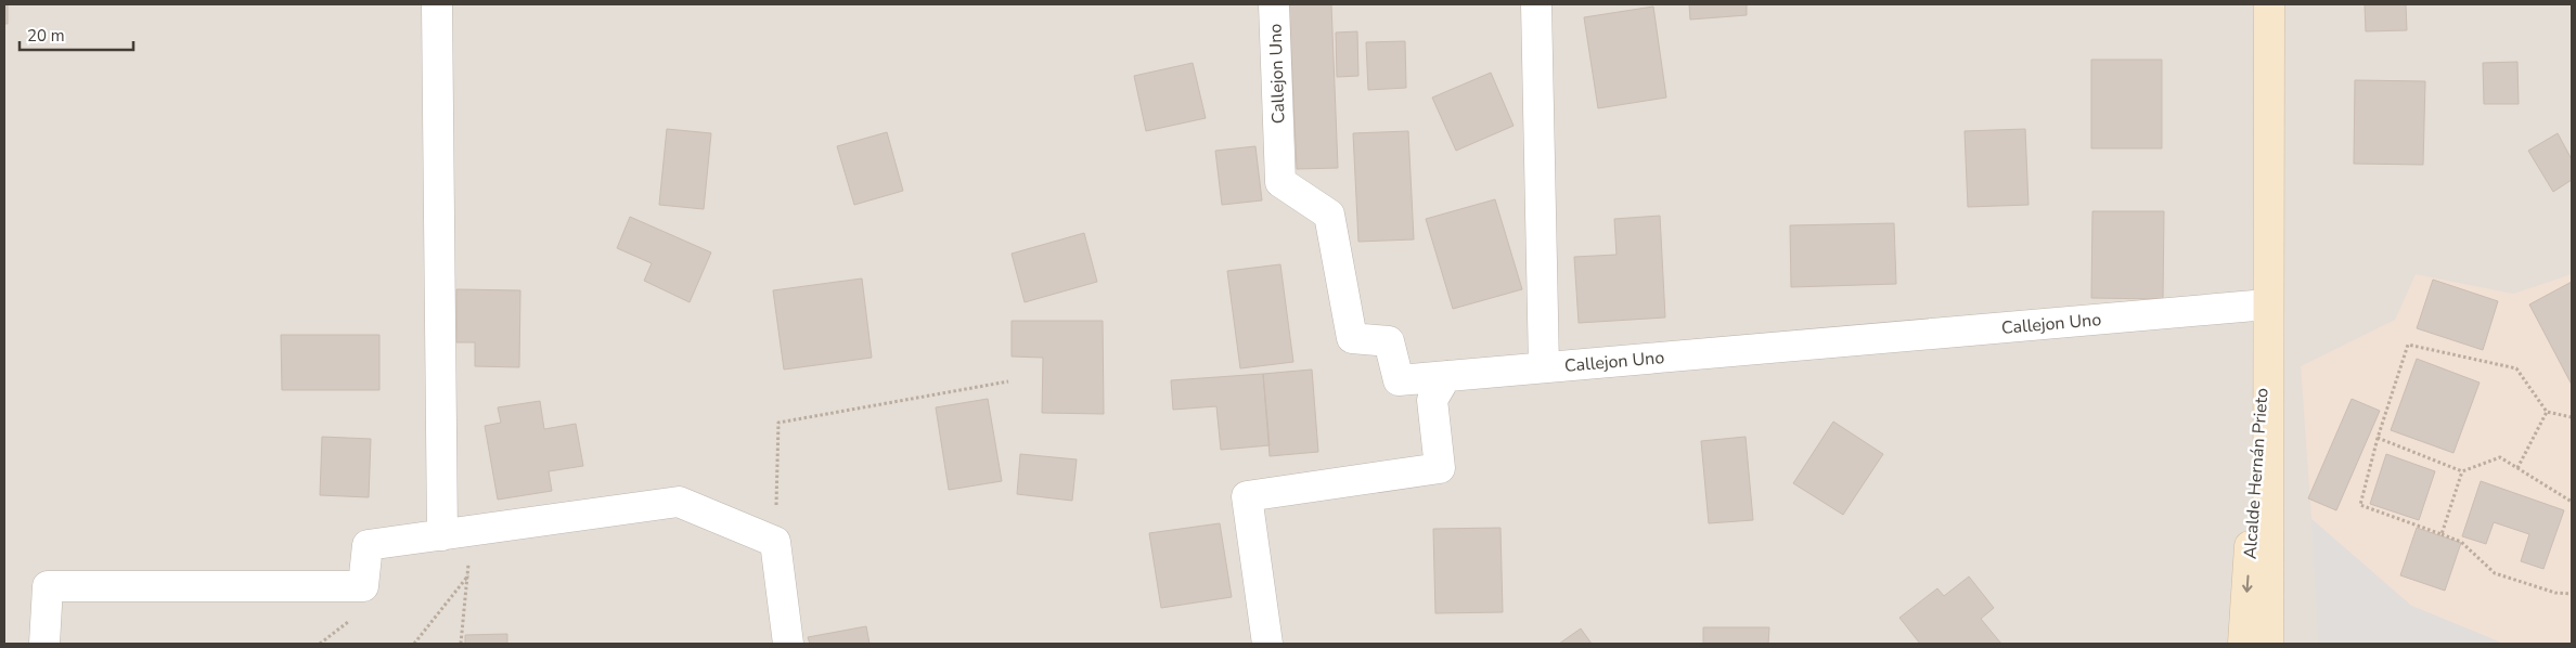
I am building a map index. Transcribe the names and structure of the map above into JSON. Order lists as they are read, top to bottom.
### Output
{
  "streets": {
    "main road": ["Alcalde Hernán Prieto"],
    "street": ["Callejon Uno"]
  },
  "crossings": [
    ["Callejon Uno", "Alcalde Hernán Prieto"]
  ],
  "scale_bar": "20 m"
}
